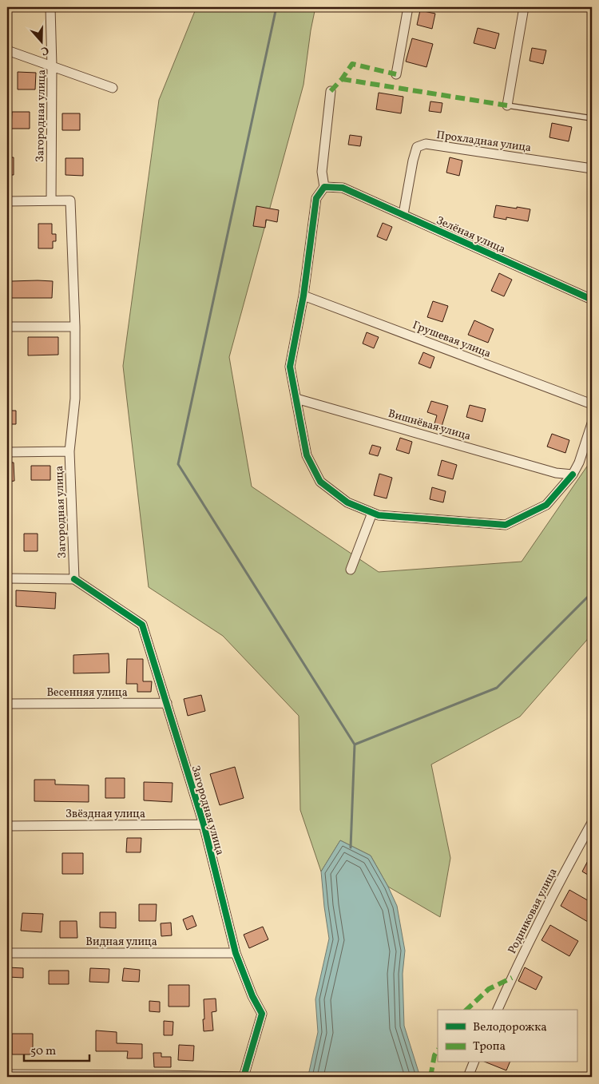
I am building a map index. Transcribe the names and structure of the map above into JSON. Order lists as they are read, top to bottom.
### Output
{
  "streets": {
    "street": [
      "Загородная улица",
      "Прохладная улица",
      "Зелёная улица",
      "Грушевая улица",
      "Вишнёвая улица",
      "Весенняя улица",
      "Звёздная улица",
      "Родниковая улица",
      "Видная улица"
    ]
  },
  "crossings": [
    ["Загородная улица", "Весенняя улица"],
    ["Загородная улица", "Звёздная улица"],
    ["Загородная улица", "Видная улица"],
    ["Прохладная улица", "Зелёная улица"]
  ],
  "legend": ["Велодорожка", "Тропа"],
  "scale_bar": "50 m",
  "north": "bottom"
}
